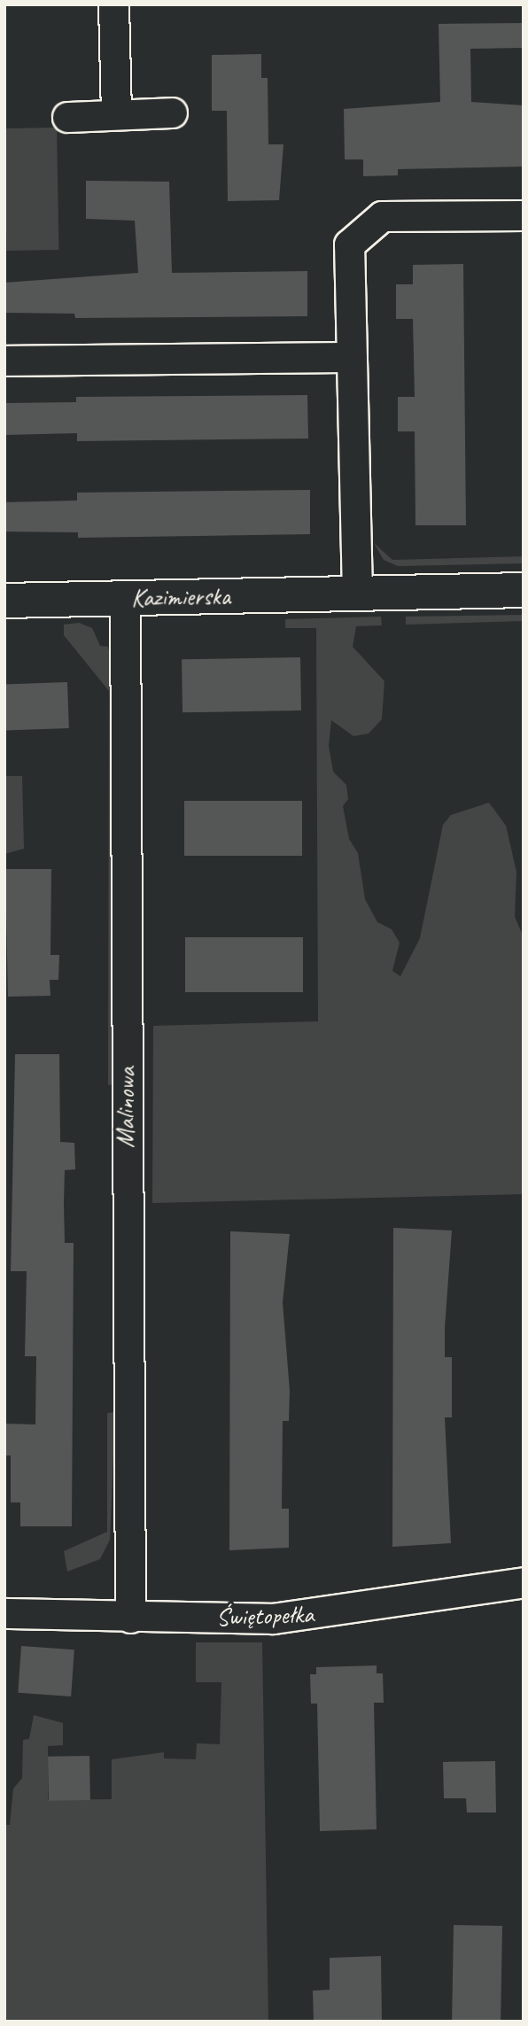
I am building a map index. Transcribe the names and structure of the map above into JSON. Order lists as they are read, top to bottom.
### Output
{
  "streets": {
    "street": ["Kazimierska", "Malinowa", "Świętopełka"]
  },
  "crossings": [
    ["Kazimierska", "Malinowa"],
    ["Malinowa", "Świętopełka"]
  ]
}
